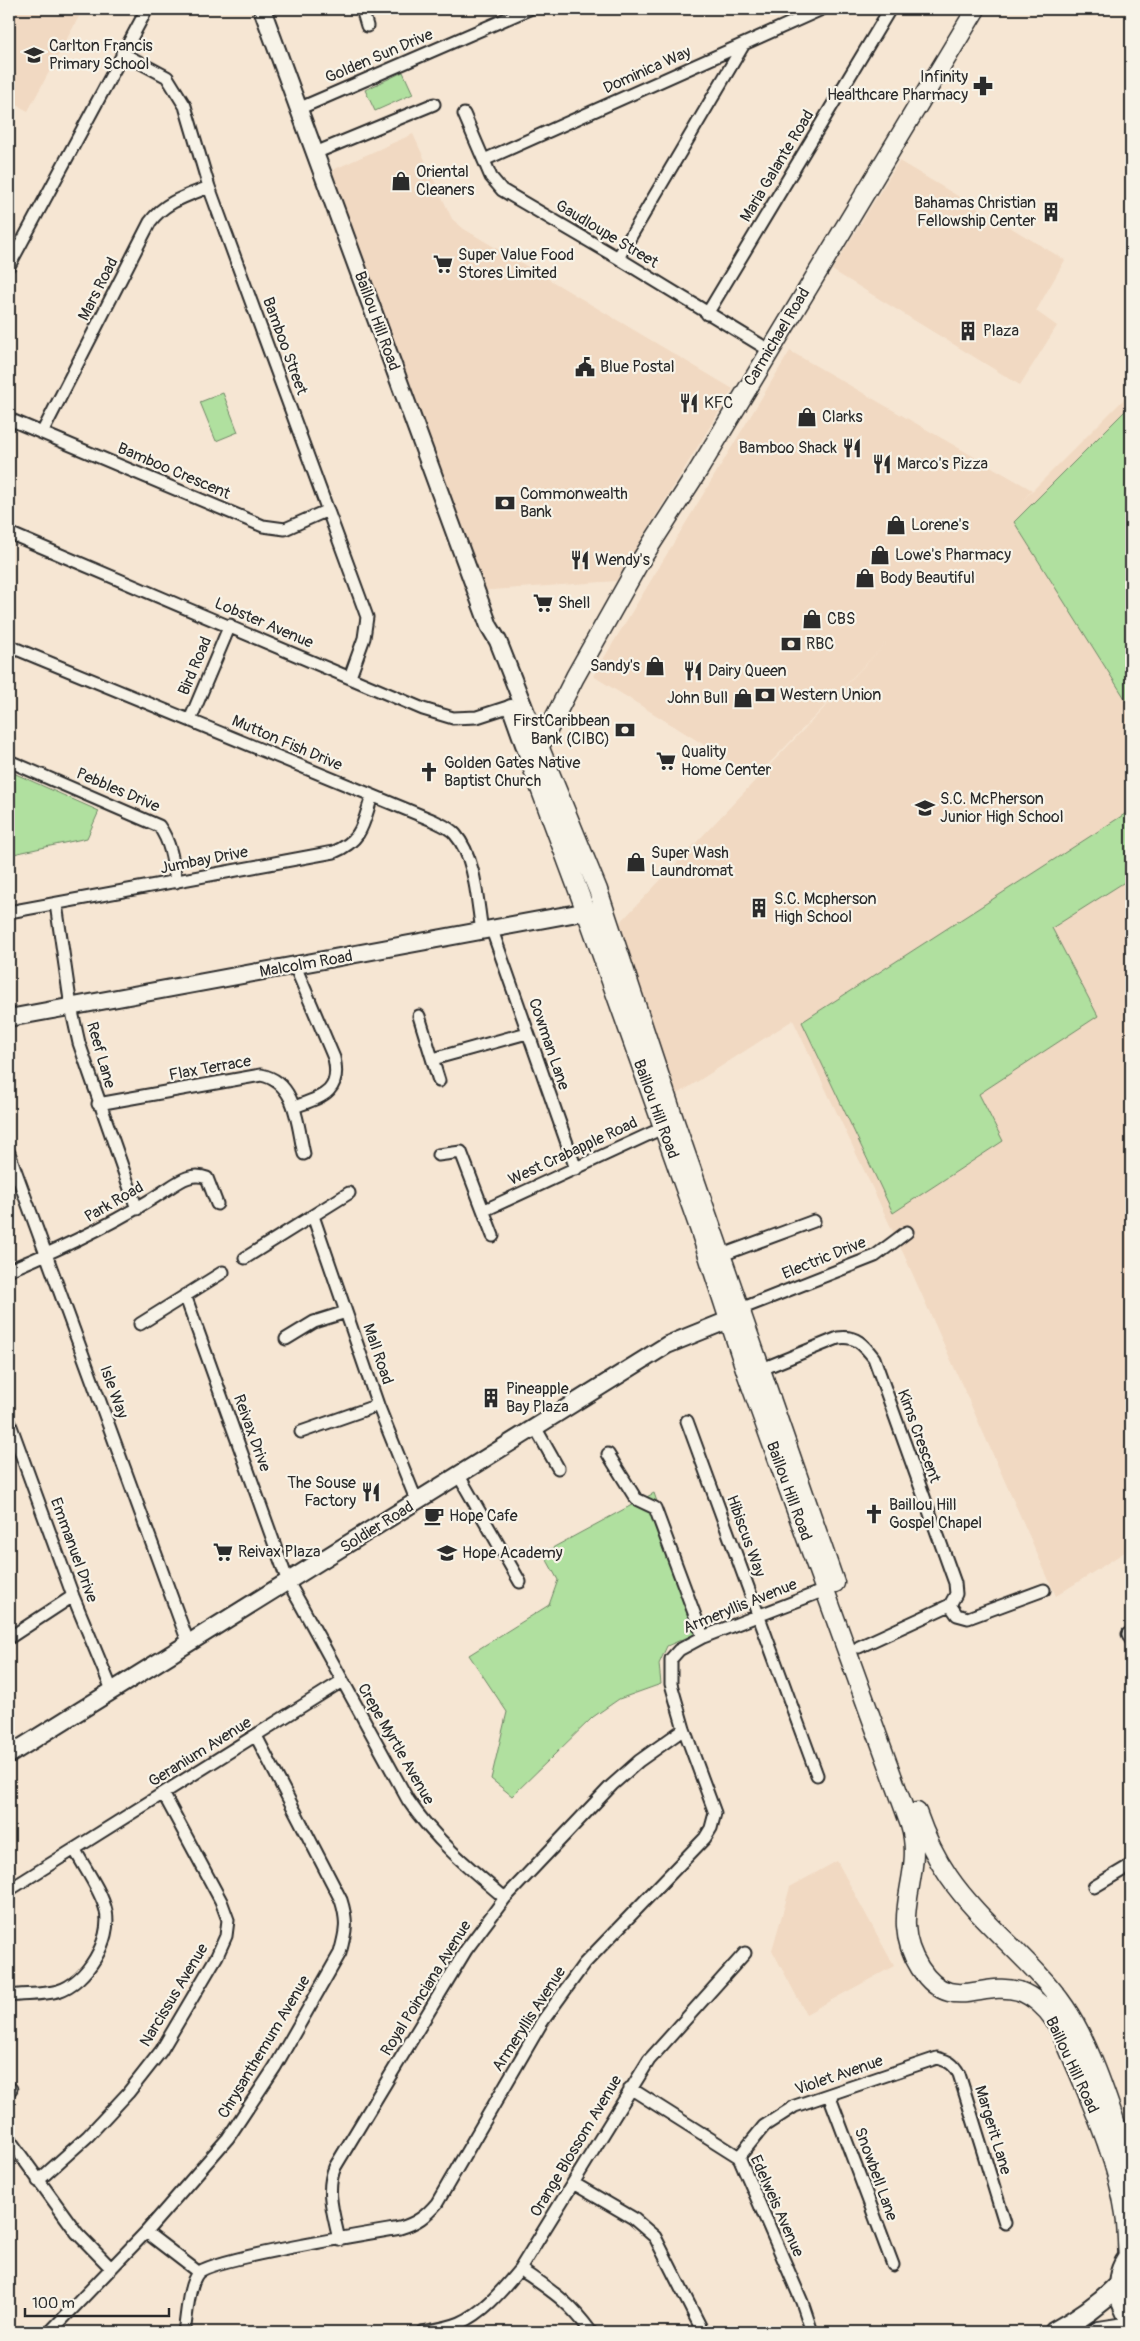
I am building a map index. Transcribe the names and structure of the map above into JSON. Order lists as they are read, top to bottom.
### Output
{
  "streets": {
    "main road": [
      "Baillou Hill Road",
      "Carmichael Road",
      "Malcolm Road",
      "Soldier Road"
    ],
    "street": [
      "Golden Sun Drive",
      "Dominica Way",
      "Maria Galante Road",
      "Gaudloupe Street",
      "Mars Road",
      "Bamboo Street",
      "Bamboo Crescent",
      "Lobster Avenue",
      "Bird Road",
      "Mutton Fish Drive",
      "Pebbles Drive",
      "Jumbay Drive",
      "Cowman Lane",
      "Reef Lane",
      "Flax Terrace",
      "West Crabapple Road",
      "Park Road",
      "Electric Drive",
      "Mall Road",
      "Isle Way",
      "Reivax Drive",
      "Kims Crescent",
      "Hibiscus Way",
      "Emmanuel Drive",
      "Armeryllis Avenue",
      "Crepe Myrtle Avenue",
      "Geranium Avenue",
      "Royal Poinciana Avenue",
      "Narcissus Avenue",
      "Chrysanthemum Avenue",
      "Violet Avenue",
      "Margerit Lane",
      "Orange Blossom Avenue",
      "Snowbell Lane",
      "Edelweis Avenue"
    ]
  },
  "crossings": [
    ["Golden Sun Drive", "Baillou Hill Road"],
    ["Dominica Way", "Gaudloupe Street"],
    ["Maria Galante Road", "Gaudloupe Street"],
    ["Gaudloupe Street", "Carmichael Road"],
    ["Mars Road", "Bamboo Street"],
    ["Mars Road", "Bamboo Crescent"],
    ["Baillou Hill Road", "Carmichael Road"],
    ["Baillou Hill Road", "Lobster Avenue"],
    ["Baillou Hill Road", "Malcolm Road"],
    ["Baillou Hill Road", "West Crabapple Road"],
    ["Baillou Hill Road", "Electric Drive"],
    ["Baillou Hill Road", "Kims Crescent"],
    ["Baillou Hill Road", "Soldier Road"],
    ["Baillou Hill Road", "Armeryllis Avenue"],
    ["Bamboo Street", "Bamboo Crescent"],
    ["Bamboo Street", "Lobster Avenue"],
    ["Lobster Avenue", "Bird Road"],
    ["Bird Road", "Mutton Fish Drive"],
    ["Mutton Fish Drive", "Jumbay Drive"],
    ["Mutton Fish Drive", "Malcolm Road"],
    ["Mutton Fish Drive", "Cowman Lane"],
    ["Pebbles Drive", "Jumbay Drive"],
    ["Jumbay Drive", "Reef Lane"],
    ["Malcolm Road", "Cowman Lane"],
    ["Malcolm Road", "Reef Lane"],
    ["Cowman Lane", "West Crabapple Road"],
    ["Reef Lane", "Flax Terrace"],
    ["Reef Lane", "Park Road"],
    ["Park Road", "Isle Way"],
    ["Electric Drive", "Soldier Road"],
    ["Mall Road", "Soldier Road"],
    ["Isle Way", "Soldier Road"],
    ["Reivax Drive", "Soldier Road"],
    ["Reivax Drive", "Crepe Myrtle Avenue"],
    ["Soldier Road", "Emmanuel Drive"],
    ["Soldier Road", "Crepe Myrtle Avenue"],
    ["Hibiscus Way", "Armeryllis Avenue"],
    ["Armeryllis Avenue", "Royal Poinciana Avenue"],
    ["Crepe Myrtle Avenue", "Geranium Avenue"],
    ["Crepe Myrtle Avenue", "Royal Poinciana Avenue"],
    ["Geranium Avenue", "Narcissus Avenue"],
    ["Geranium Avenue", "Chrysanthemum Avenue"],
    ["Violet Avenue", "Margerit Lane"],
    ["Violet Avenue", "Snowbell Lane"],
    ["Violet Avenue", "Edelweis Avenue"],
    ["Orange Blossom Avenue", "Edelweis Avenue"]
  ],
  "places": {
    "school or university": ["Carlton Francis Primary School", "S.C. McPherson Junior High School", "Hope Academy"],
    "pharmacy": ["Infinity Healthcare Pharmacy"],
    "shop": [
      "Oriental Cleaners",
      "Clarks",
      "Lorene's",
      "Lowe's Pharmacy",
      "Body Beautiful",
      "CBS",
      "Sandy's",
      "John Bull",
      "Super Wash Laundromat"
    ],
    "building": [
      "Bahamas Christian Fellowship Center",
      "Plaza",
      "S.C. Mcpherson High School",
      "Pineapple Bay Plaza"
    ],
    "supermarket": [
      "Super Value Food Stores Limited",
      "Shell",
      "Quality Home Center",
      "Reivax Plaza"
    ],
    "public building": ["Blue Postal"],
    "restaurant": [
      "KFC",
      "Bamboo Shack",
      "Marco's Pizza",
      "Wendy's",
      "Dairy Queen",
      "The Souse Factory"
    ],
    "bank": [
      "Commonwealth Bank",
      "RBC",
      "Western Union",
      "FirstCaribbean Bank (CIBC)"
    ],
    "church": ["Golden Gates Native Baptist Church", "Baillou Hill Gospel Chapel"],
    "cafe": ["Hope Cafe"]
  },
  "scale_bar": "100 m"
}
